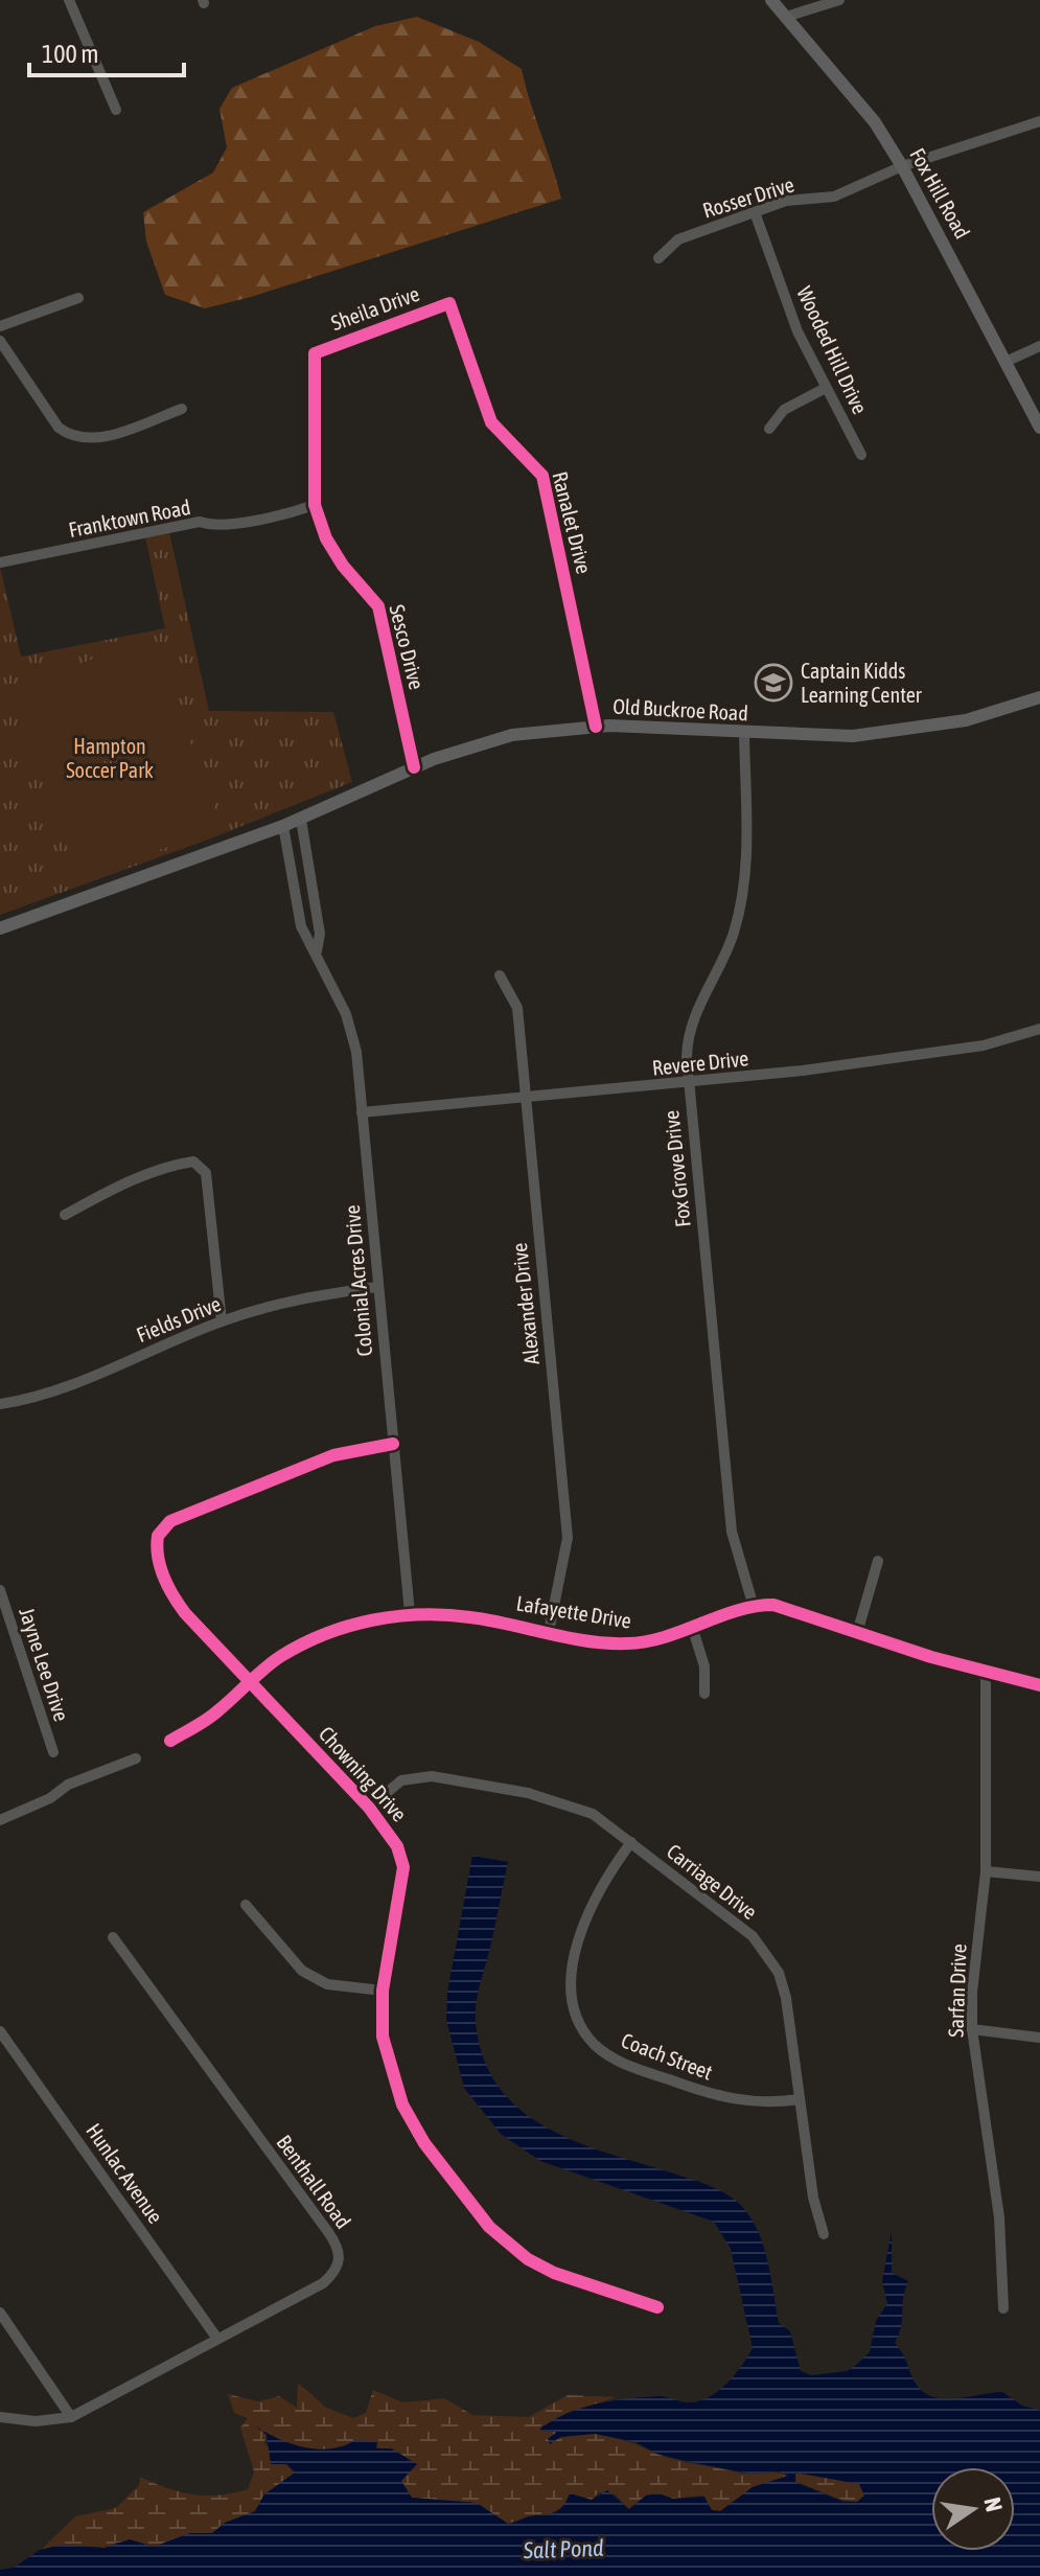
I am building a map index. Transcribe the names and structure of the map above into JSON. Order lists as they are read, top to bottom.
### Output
{
  "streets": {
    "main road": ["Fox Hill Road", "Old Buckroe Road"],
    "street": [
      "Rosser Drive",
      "Sheila Drive",
      "Wooded Hill Drive",
      "Franktown Road",
      "Ranalet Drive",
      "Sesco Drive",
      "Revere Drive",
      "Fox Grove Drive",
      "Colonial Acres Drive",
      "Alexander Drive",
      "Fields Drive",
      "Lafayette Drive",
      "Jayne Lee Drive",
      "Chowning Drive",
      "Carriage Drive",
      "Sarfan Drive",
      "Coach Street",
      "Hunlac Avenue",
      "Benthall Road"
    ]
  },
  "crossings": [
    ["Fox Hill Road", "Rosser Drive"],
    ["Rosser Drive", "Wooded Hill Drive"],
    ["Sheila Drive", "Ranalet Drive"],
    ["Sheila Drive", "Sesco Drive"],
    ["Franktown Road", "Sesco Drive"],
    ["Ranalet Drive", "Old Buckroe Road"],
    ["Sesco Drive", "Old Buckroe Road"],
    ["Old Buckroe Road", "Fox Grove Drive"],
    ["Old Buckroe Road", "Colonial Acres Drive"],
    ["Revere Drive", "Fox Grove Drive"],
    ["Revere Drive", "Colonial Acres Drive"],
    ["Revere Drive", "Alexander Drive"],
    ["Fox Grove Drive", "Lafayette Drive"],
    ["Colonial Acres Drive", "Fields Drive"],
    ["Colonial Acres Drive", "Lafayette Drive"],
    ["Colonial Acres Drive", "Chowning Drive"],
    ["Alexander Drive", "Lafayette Drive"],
    ["Lafayette Drive", "Chowning Drive"],
    ["Lafayette Drive", "Sarfan Drive"],
    ["Chowning Drive", "Carriage Drive"],
    ["Carriage Drive", "Coach Street"],
    ["Hunlac Avenue", "Benthall Road"]
  ],
  "water": ["Salt Pond"],
  "parks": ["Hampton Soccer Park"],
  "places": {
    "school or university": ["Captain Kidds Learning Center"]
  },
  "scale_bar": "100 m",
  "north": "right"
}
